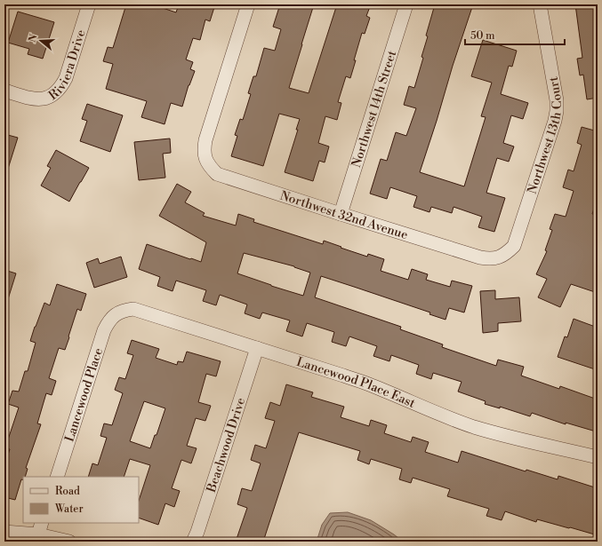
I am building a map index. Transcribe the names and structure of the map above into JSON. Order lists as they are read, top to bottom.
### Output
{
  "streets": {
    "street": [
      "Riviera Drive",
      "Northwest 14th Street",
      "Northwest 13th Court",
      "Northwest 32nd Avenue",
      "Lancewood Place East",
      "Lancewood Place",
      "Beachwood Drive"
    ]
  },
  "crossings": [
    ["Northwest 14th Street", "Northwest 32nd Avenue"],
    ["Northwest 13th Court", "Northwest 32nd Avenue"],
    ["Lancewood Place East", "Lancewood Place"],
    ["Lancewood Place East", "Beachwood Drive"]
  ],
  "legend": ["Road", "Water"],
  "scale_bar": "50 m",
  "north": "left"
}
